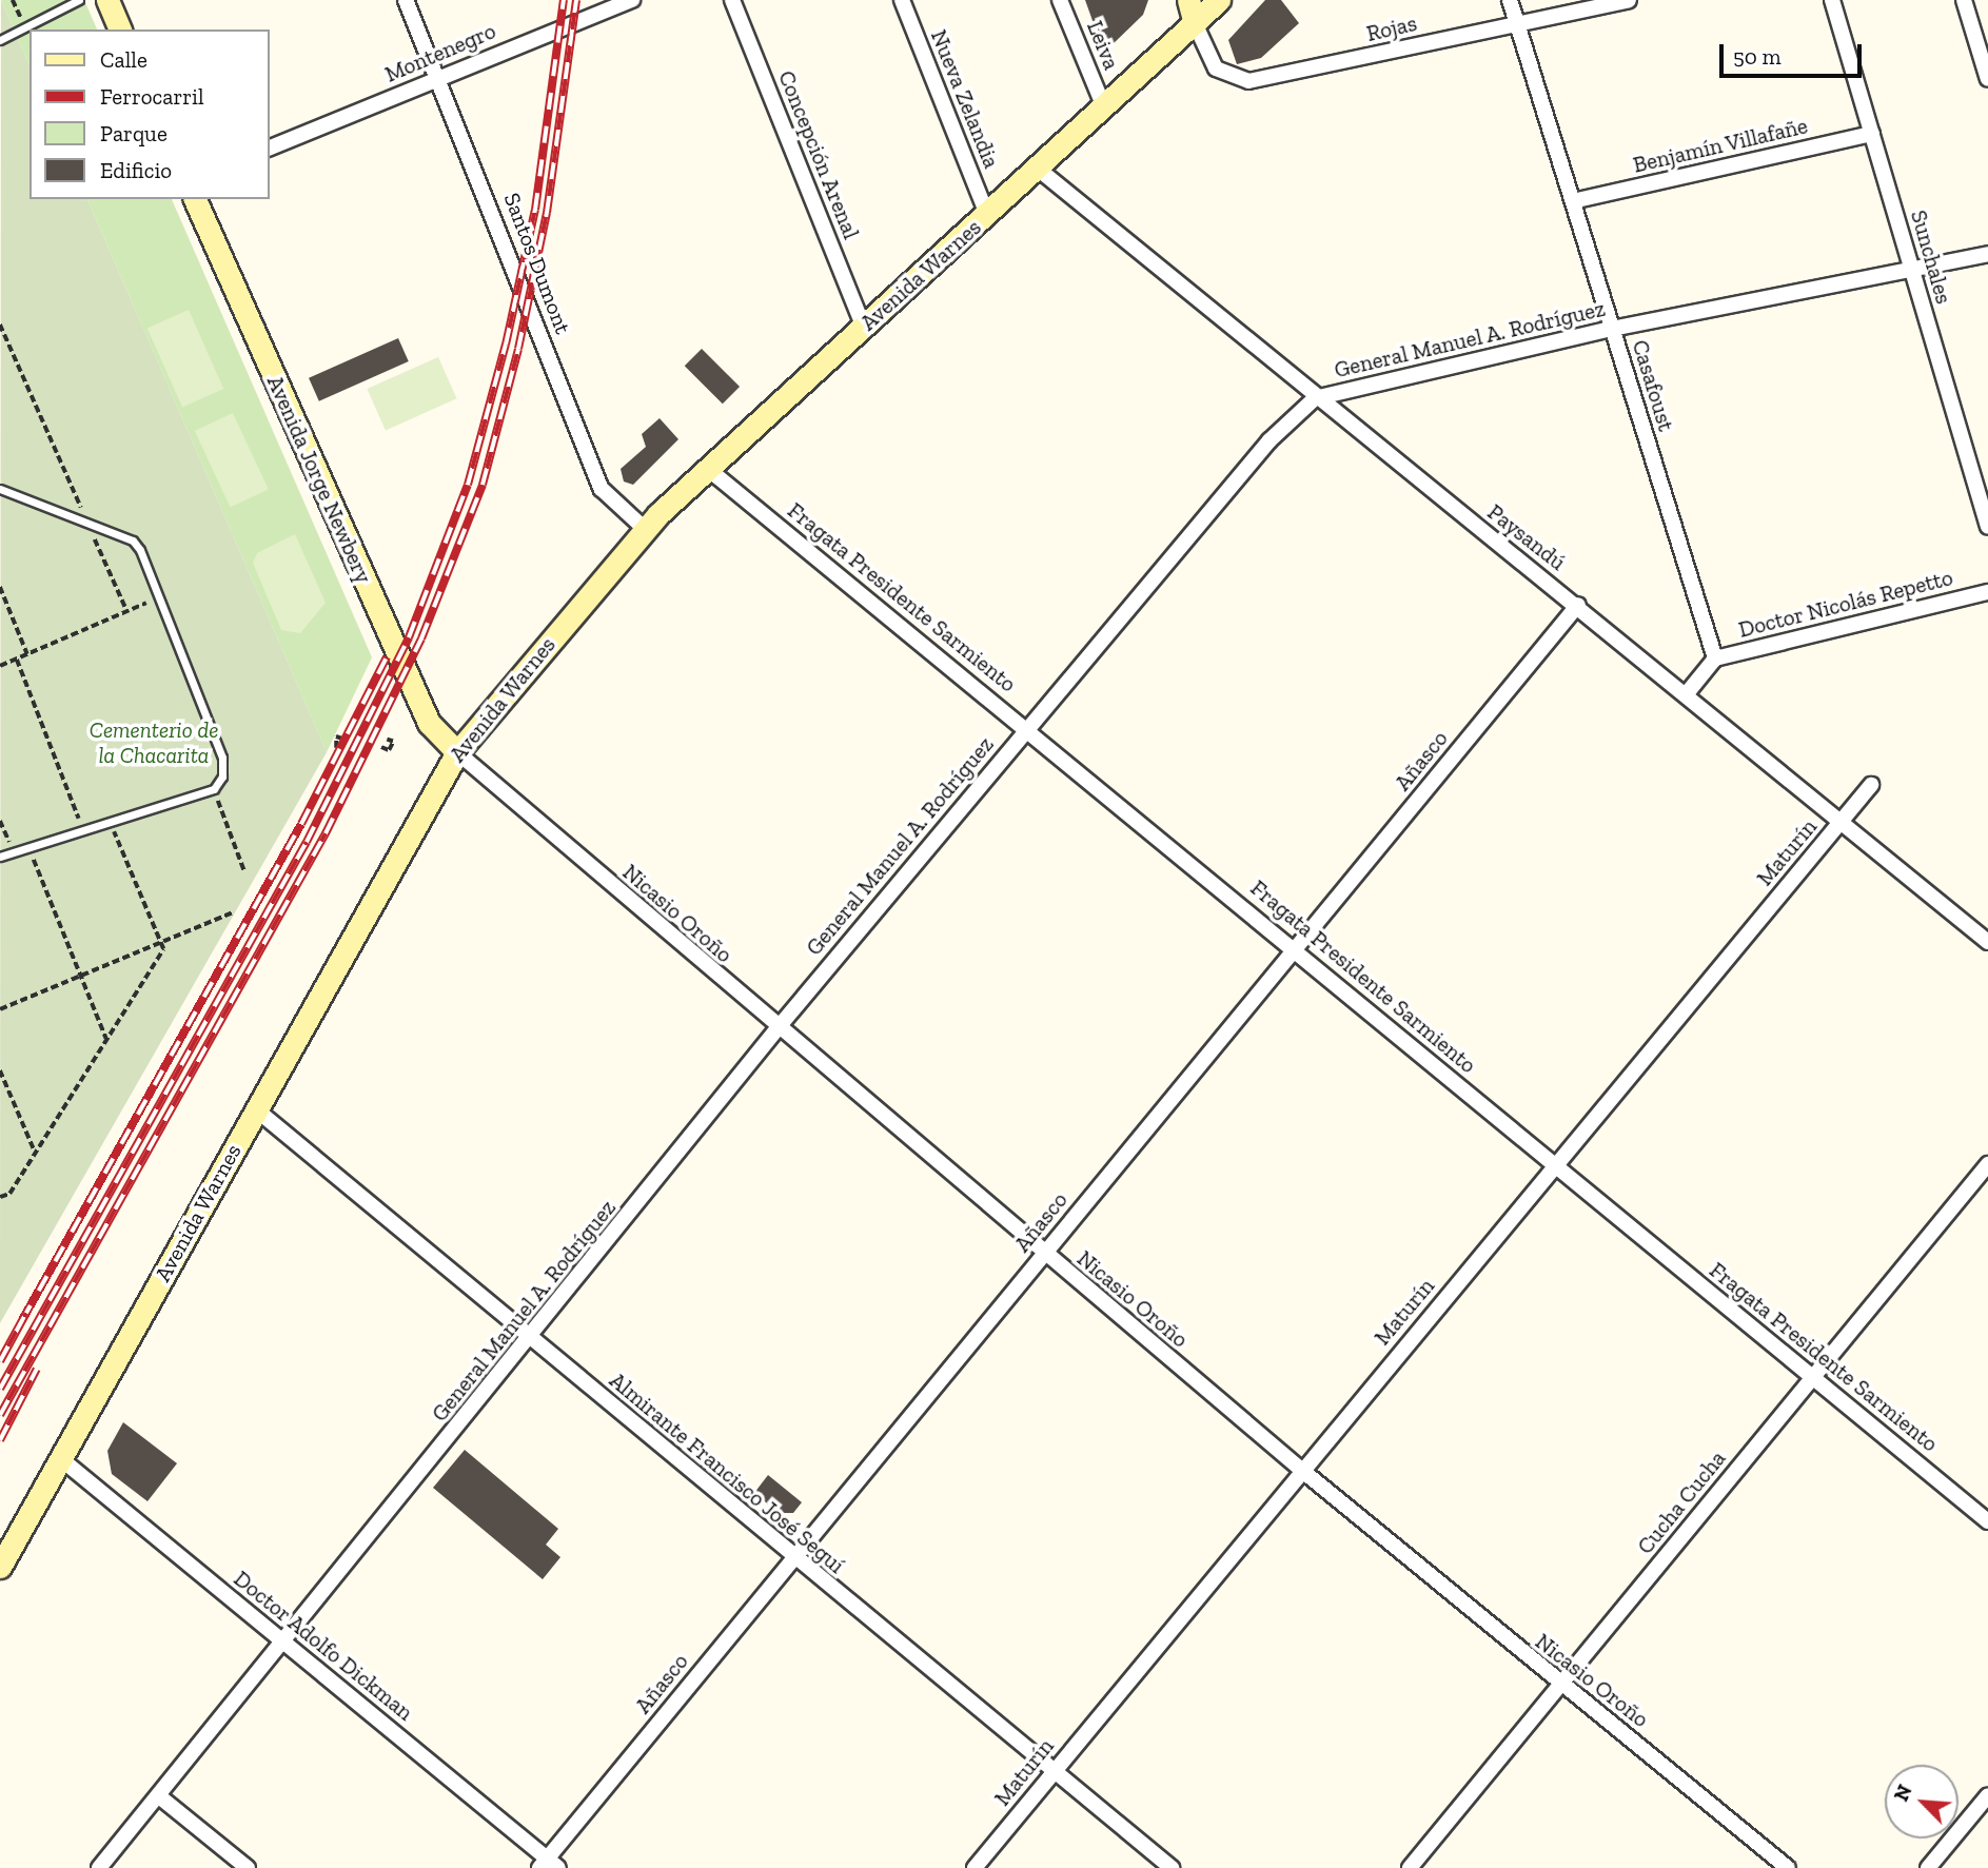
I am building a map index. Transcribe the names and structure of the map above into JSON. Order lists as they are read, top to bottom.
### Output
{
  "streets": {
    "main road": ["Avenida Warnes", "Avenida Jorge Newbery"],
    "street": [
      "Rojas",
      "Leiva",
      "Montenegro",
      "Nueva Zelandia",
      "Benjamín Villafañe",
      "Concepción Arenal",
      "Sunchales",
      "Santos Dumont",
      "General Manuel A. Rodríguez",
      "Casafoust",
      "Paysandú",
      "Fragata Presidente Sarmiento",
      "Doctor Nicolás Repetto",
      "Añasco",
      "Maturín",
      "Nicasio Oroño",
      "Almirante Francisco José Seguí",
      "Cucha Cucha",
      "Doctor Adolfo Dickman"
    ]
  },
  "crossings": [
    ["Rojas", "Avenida Warnes"],
    ["Rojas", "Casafoust"],
    ["Leiva", "Avenida Warnes"],
    ["Montenegro", "Santos Dumont"],
    ["Nueva Zelandia", "Avenida Warnes"],
    ["Benjamín Villafañe", "Sunchales"],
    ["Benjamín Villafañe", "Casafoust"],
    ["Concepción Arenal", "Avenida Warnes"],
    ["Sunchales", "General Manuel A. Rodríguez"],
    ["Santos Dumont", "Avenida Warnes"],
    ["Avenida Warnes", "Avenida Jorge Newbery"],
    ["Avenida Warnes", "Paysandú"],
    ["Avenida Warnes", "Fragata Presidente Sarmiento"],
    ["Avenida Warnes", "Nicasio Oroño"],
    ["Avenida Warnes", "Almirante Francisco José Seguí"],
    ["Avenida Warnes", "Doctor Adolfo Dickman"],
    ["General Manuel A. Rodríguez", "Casafoust"],
    ["General Manuel A. Rodríguez", "Paysandú"],
    ["General Manuel A. Rodríguez", "Fragata Presidente Sarmiento"],
    ["General Manuel A. Rodríguez", "Nicasio Oroño"],
    ["General Manuel A. Rodríguez", "Almirante Francisco José Seguí"],
    ["General Manuel A. Rodríguez", "Doctor Adolfo Dickman"],
    ["Casafoust", "Doctor Nicolás Repetto"],
    ["Avenida Jorge Newbery", "Nicasio Oroño"],
    ["Paysandú", "Añasco"],
    ["Paysandú", "Maturín"],
    ["Fragata Presidente Sarmiento", "Añasco"],
    ["Fragata Presidente Sarmiento", "Maturín"],
    ["Fragata Presidente Sarmiento", "Cucha Cucha"],
    ["Añasco", "Nicasio Oroño"],
    ["Añasco", "Almirante Francisco José Seguí"],
    ["Añasco", "Doctor Adolfo Dickman"],
    ["Maturín", "Nicasio Oroño"],
    ["Maturín", "Almirante Francisco José Seguí"],
    ["Nicasio Oroño", "Cucha Cucha"]
  ],
  "parks": ["Cementerio de la Chacarita"],
  "legend": [
    "Calle",
    "Ferrocarril",
    "Parque",
    "Edificio"
  ],
  "scale_bar": "50 m",
  "north": "top left"
}
